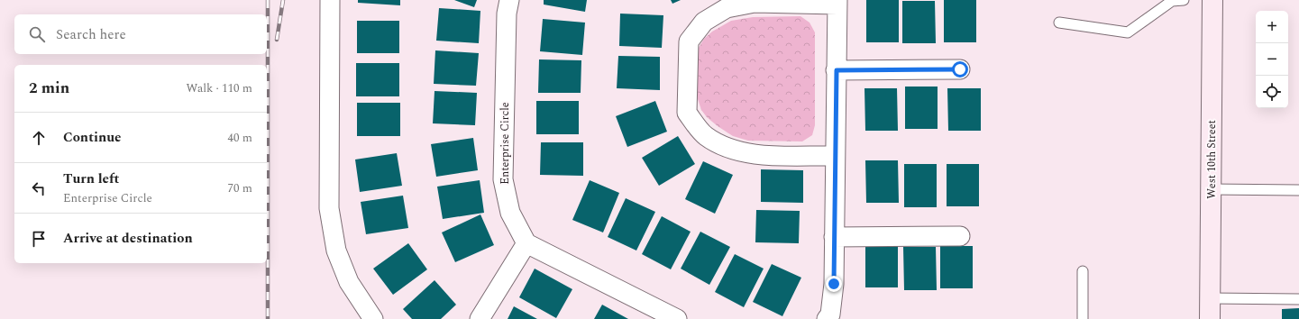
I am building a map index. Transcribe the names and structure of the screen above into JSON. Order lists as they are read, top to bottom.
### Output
{
  "streets": {
    "main road": ["West 10th Street"],
    "street": ["Enterprise Circle"]
  },
  "page": {
    "map_buttons": ["+", "−"],
    "search": "Search here",
    "heading": ["2 min", "Walk · 110 m"],
    "list": [
      ["Continue", "40 m"],
      ["Turn left", "Enterprise Circle", "70 m"],
      "Arrive at destination"
    ]
  }
}
